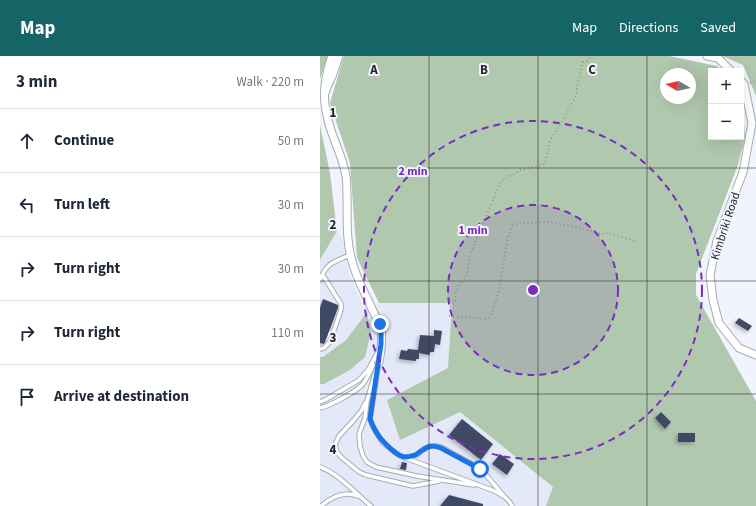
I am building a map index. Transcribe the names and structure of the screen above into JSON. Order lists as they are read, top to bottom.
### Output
{
  "streets": {
    "street": ["Kimbriki Road"]
  },
  "north": "left",
  "page": {
    "header": "Map",
    "nav": ["Map", "Directions", "Saved"],
    "heading": ["3 min", "Walk · 220 m"],
    "map_buttons": ["+", "−"],
    "list": [
      ["Continue", "50 m"],
      ["Turn left", "30 m"],
      ["Turn right", "30 m"],
      ["Turn right", "110 m"],
      "Arrive at destination"
    ]
  },
  "grid": {
    "columns": ["A", "B", "C"],
    "rows": [
      "1",
      "2",
      "3",
      "4"
    ]
  },
  "rings": ["2 min", "1 min"]
}
